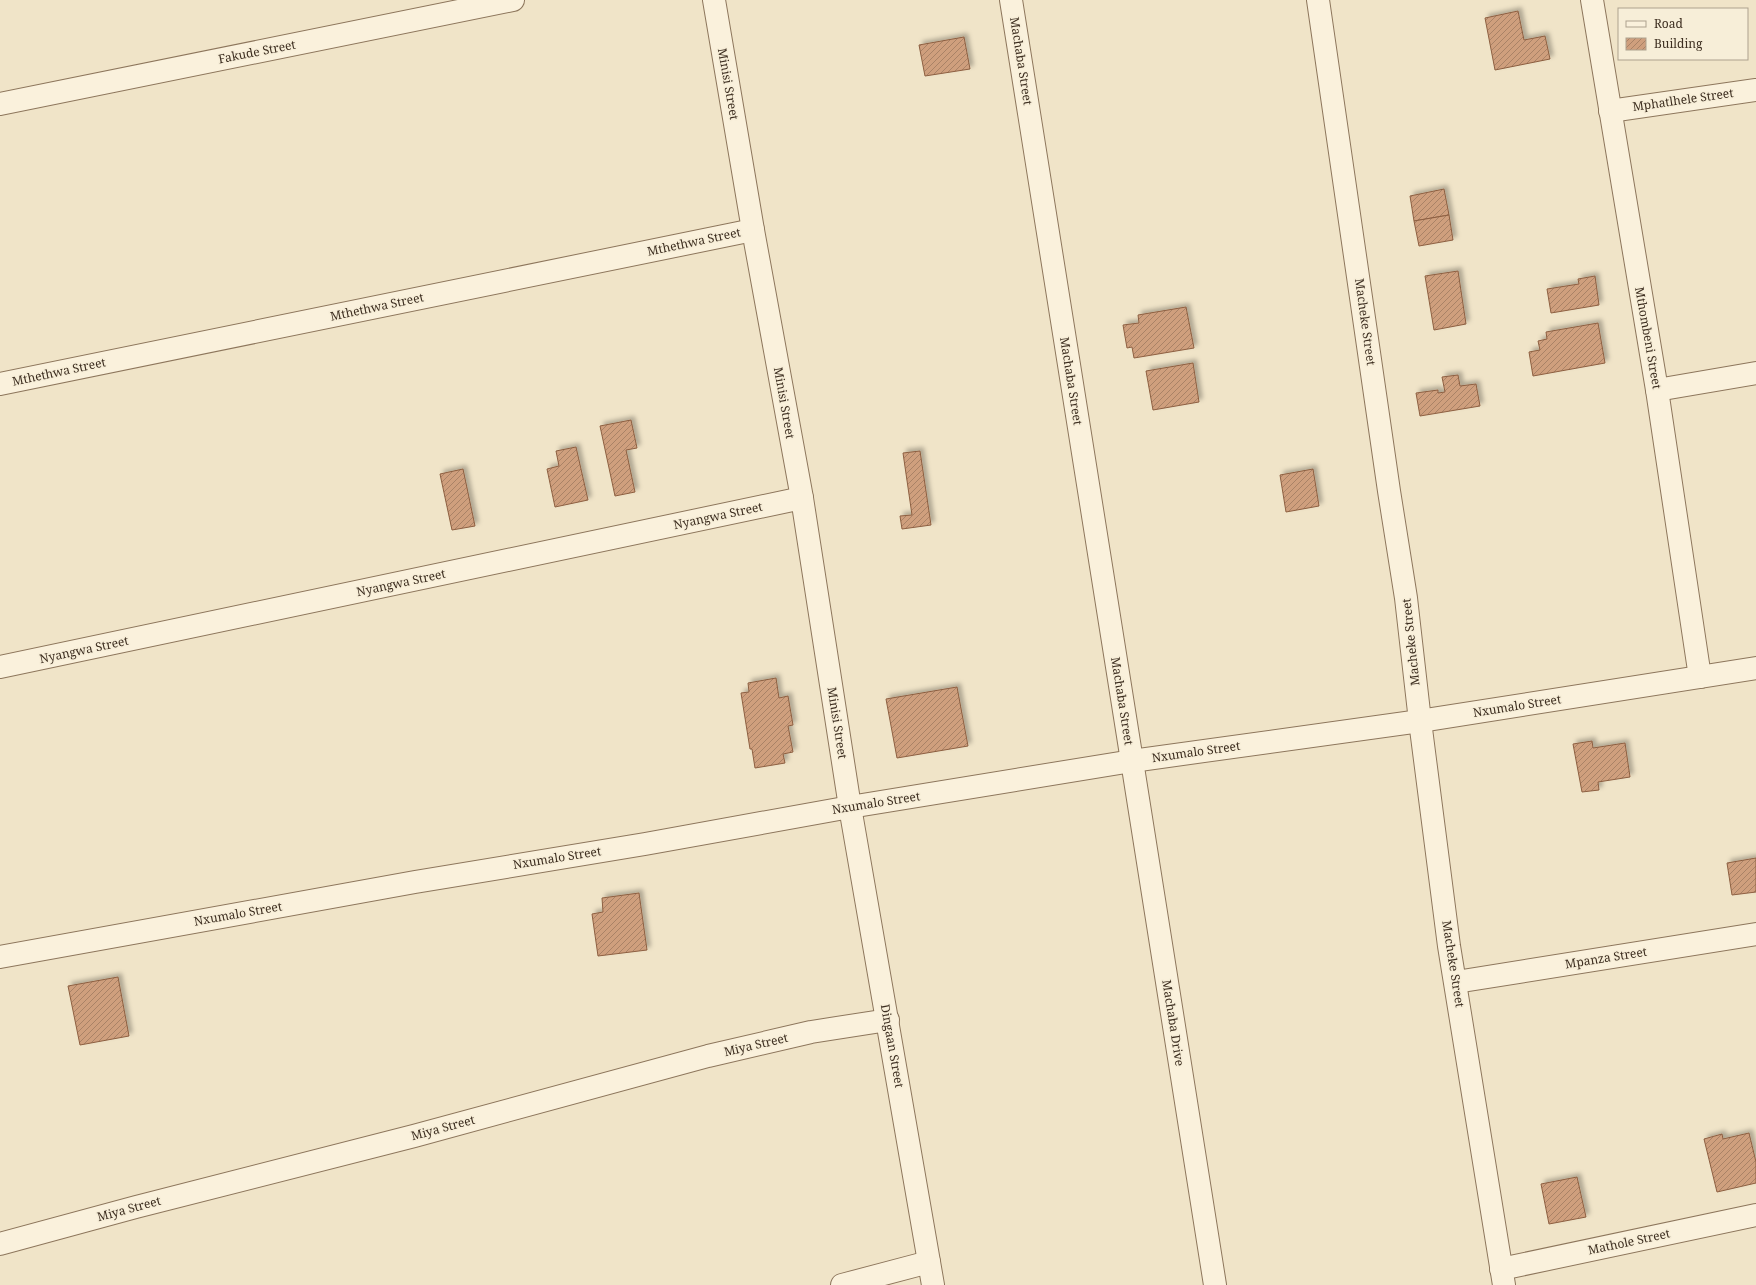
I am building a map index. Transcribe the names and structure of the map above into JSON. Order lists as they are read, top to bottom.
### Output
{
  "streets": {
    "street": [
      "Fakude Street",
      "Machaba Street",
      "Minisi Street",
      "Mphatlhele Street",
      "Mthethwa Street",
      "Macheke Street",
      "Mthombeni Street",
      "Nyangwa Street",
      "Nxumalo Street",
      "Mpanza Street",
      "Machaba Drive",
      "Miya Street",
      "Dingaan Street",
      "Mathole Street"
    ]
  },
  "crossings": [
    ["Machaba Street", "Nxumalo Street"],
    ["Machaba Street", "Machaba Drive"],
    ["Minisi Street", "Mthethwa Street"],
    ["Minisi Street", "Nyangwa Street"],
    ["Minisi Street", "Nxumalo Street"],
    ["Minisi Street", "Dingaan Street"],
    ["Mphatlhele Street", "Mthombeni Street"],
    ["Macheke Street", "Nxumalo Street"],
    ["Macheke Street", "Mpanza Street"],
    ["Macheke Street", "Mathole Street"],
    ["Mthombeni Street", "Nxumalo Street"],
    ["Nxumalo Street", "Machaba Drive"],
    ["Nxumalo Street", "Dingaan Street"],
    ["Miya Street", "Dingaan Street"]
  ],
  "legend": ["Road", "Building"]
}
